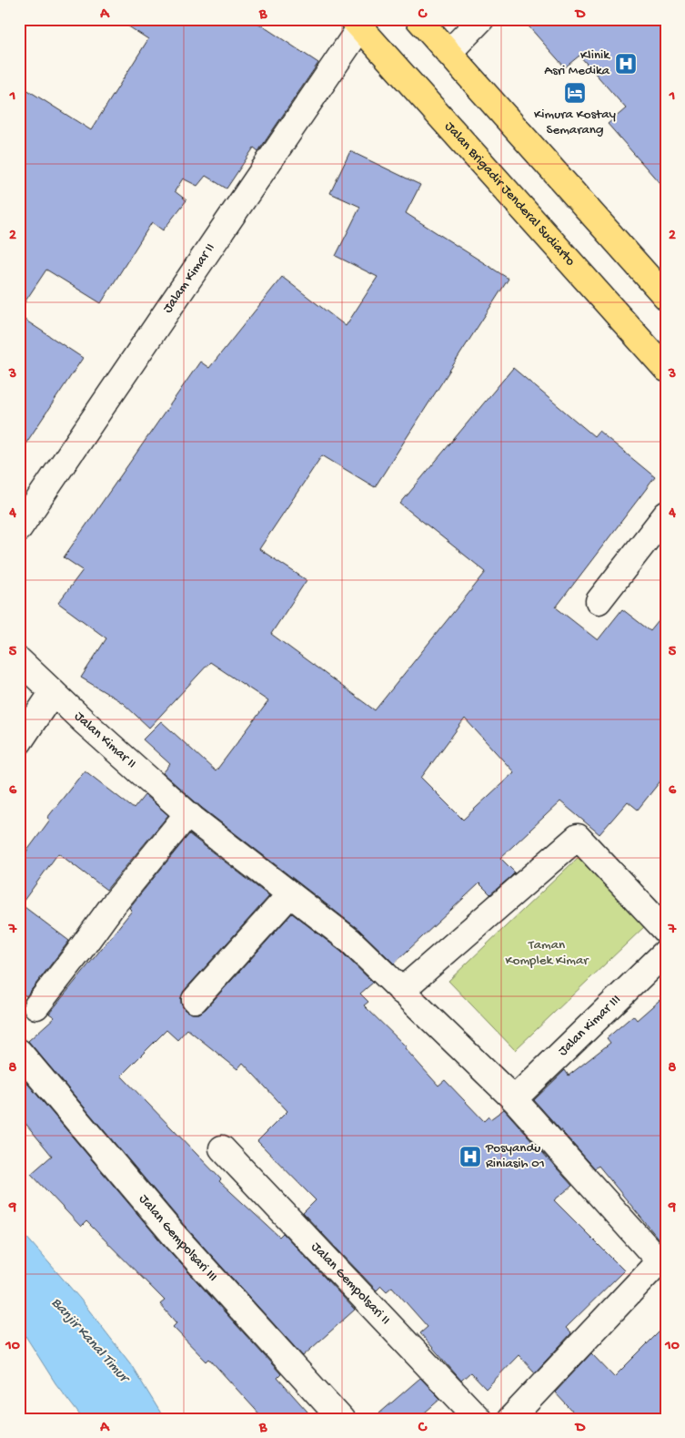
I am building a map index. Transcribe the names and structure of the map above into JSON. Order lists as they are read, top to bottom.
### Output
{
  "streets": {
    "main road": ["Jalan Brigadir Jenderal Sudiarto"],
    "street": [
      "Jalam Kimar II",
      "Jalan Kimar II",
      "Jalan Kimar III",
      "Jalan Gempolsari III",
      "Jalan Gempolsari II"
    ]
  },
  "crossings": [
    ["Jalan Brigadir Jenderal Sudiarto", "Jalam Kimar II"],
    ["Jalan Kimar II", "Jalan Kimar III"]
  ],
  "water": ["Banjir Kanal Timur"],
  "parks": ["Taman Komplek Kimar"],
  "places": {
    "hospital": ["Klinik Asri Medika", "Posyandu Riniasih 01"],
    "hotel": ["Kimura Kostay Semarang"]
  },
  "grid": {
    "columns": [
      "A",
      "B",
      "C",
      "D"
    ],
    "rows": [
      "1",
      "2",
      "3",
      "4",
      "5",
      "6",
      "7",
      "8",
      "9",
      "10"
    ]
  }
}
